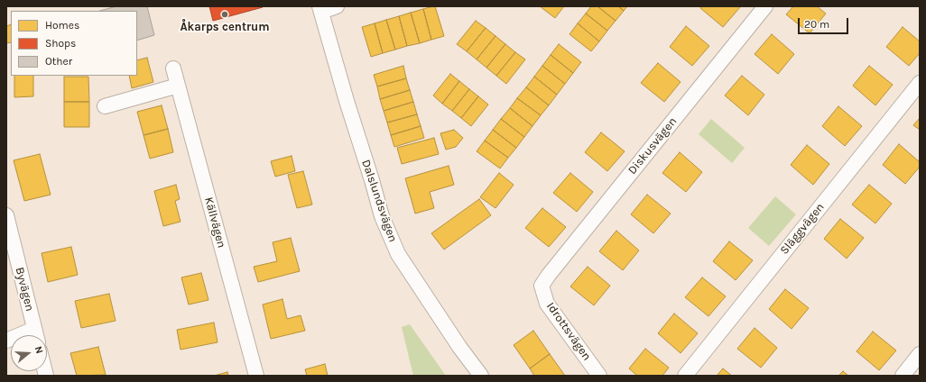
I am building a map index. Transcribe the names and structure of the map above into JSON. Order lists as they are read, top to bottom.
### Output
{
  "streets": {
    "street": [
      "Diskusvägen",
      "Dalslundsvägen",
      "Källvägen",
      "Släggvägen",
      "Byvägen",
      "Idrottsvägen"
    ]
  },
  "crossings": [
    ["Diskusvägen", "Idrottsvägen"]
  ],
  "places": ["Åkarps centrum"],
  "legend": ["Homes", "Shops", "Other"],
  "scale_bar": "20 m",
  "north": "right"
}
